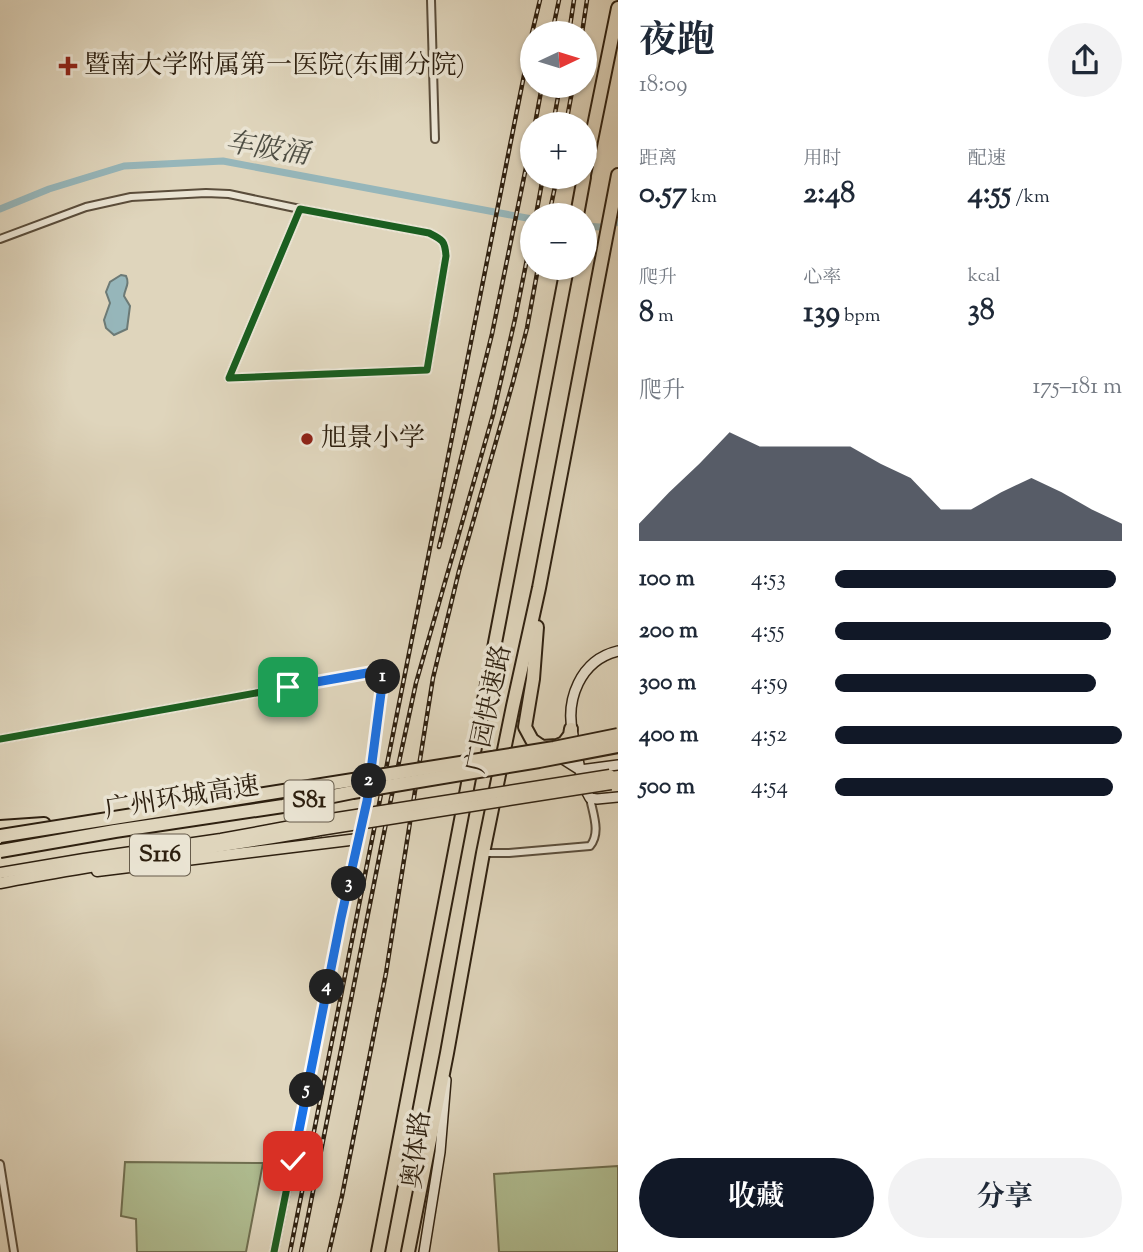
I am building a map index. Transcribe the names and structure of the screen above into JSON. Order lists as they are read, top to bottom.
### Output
{
  "streets": {
    "highway": ["广园快速路", "广州环城高速", "S81"],
    "main road": ["S116"],
    "street": ["奥体路"]
  },
  "crossings": [
    ["广园快速路", "奥体路"]
  ],
  "water": ["车陂涌"],
  "places": {
    "health": ["暨南大学附属第一医院(东圃分院)"],
    "other": ["旭景小学"]
  },
  "north": "right",
  "page": {
    "heading": ["夜跑", "18:09"],
    "map_buttons": ["+", "−"],
    "stats": [
      ["距离", "0.57 km"],
      ["用时", "2:48"],
      ["配速", "4:55 /km"],
      ["爬升", "8 m"],
      ["心率", "139 bpm"],
      ["kcal", "38"]
    ],
    "chart": ["爬升", "175–181 m"],
    "list": [
      {
        "name": "100 m",
        "note": "4:53"
      },
      {
        "name": "200 m",
        "note": "4:55"
      },
      {
        "name": "300 m",
        "note": "4:59"
      },
      {
        "name": "400 m",
        "note": "4:52"
      },
      {
        "name": "500 m",
        "note": "4:54"
      }
    ],
    "pins": [
      "1",
      "2",
      "3",
      "4",
      "5"
    ],
    "buttons": ["收藏", "分享"]
  }
}
